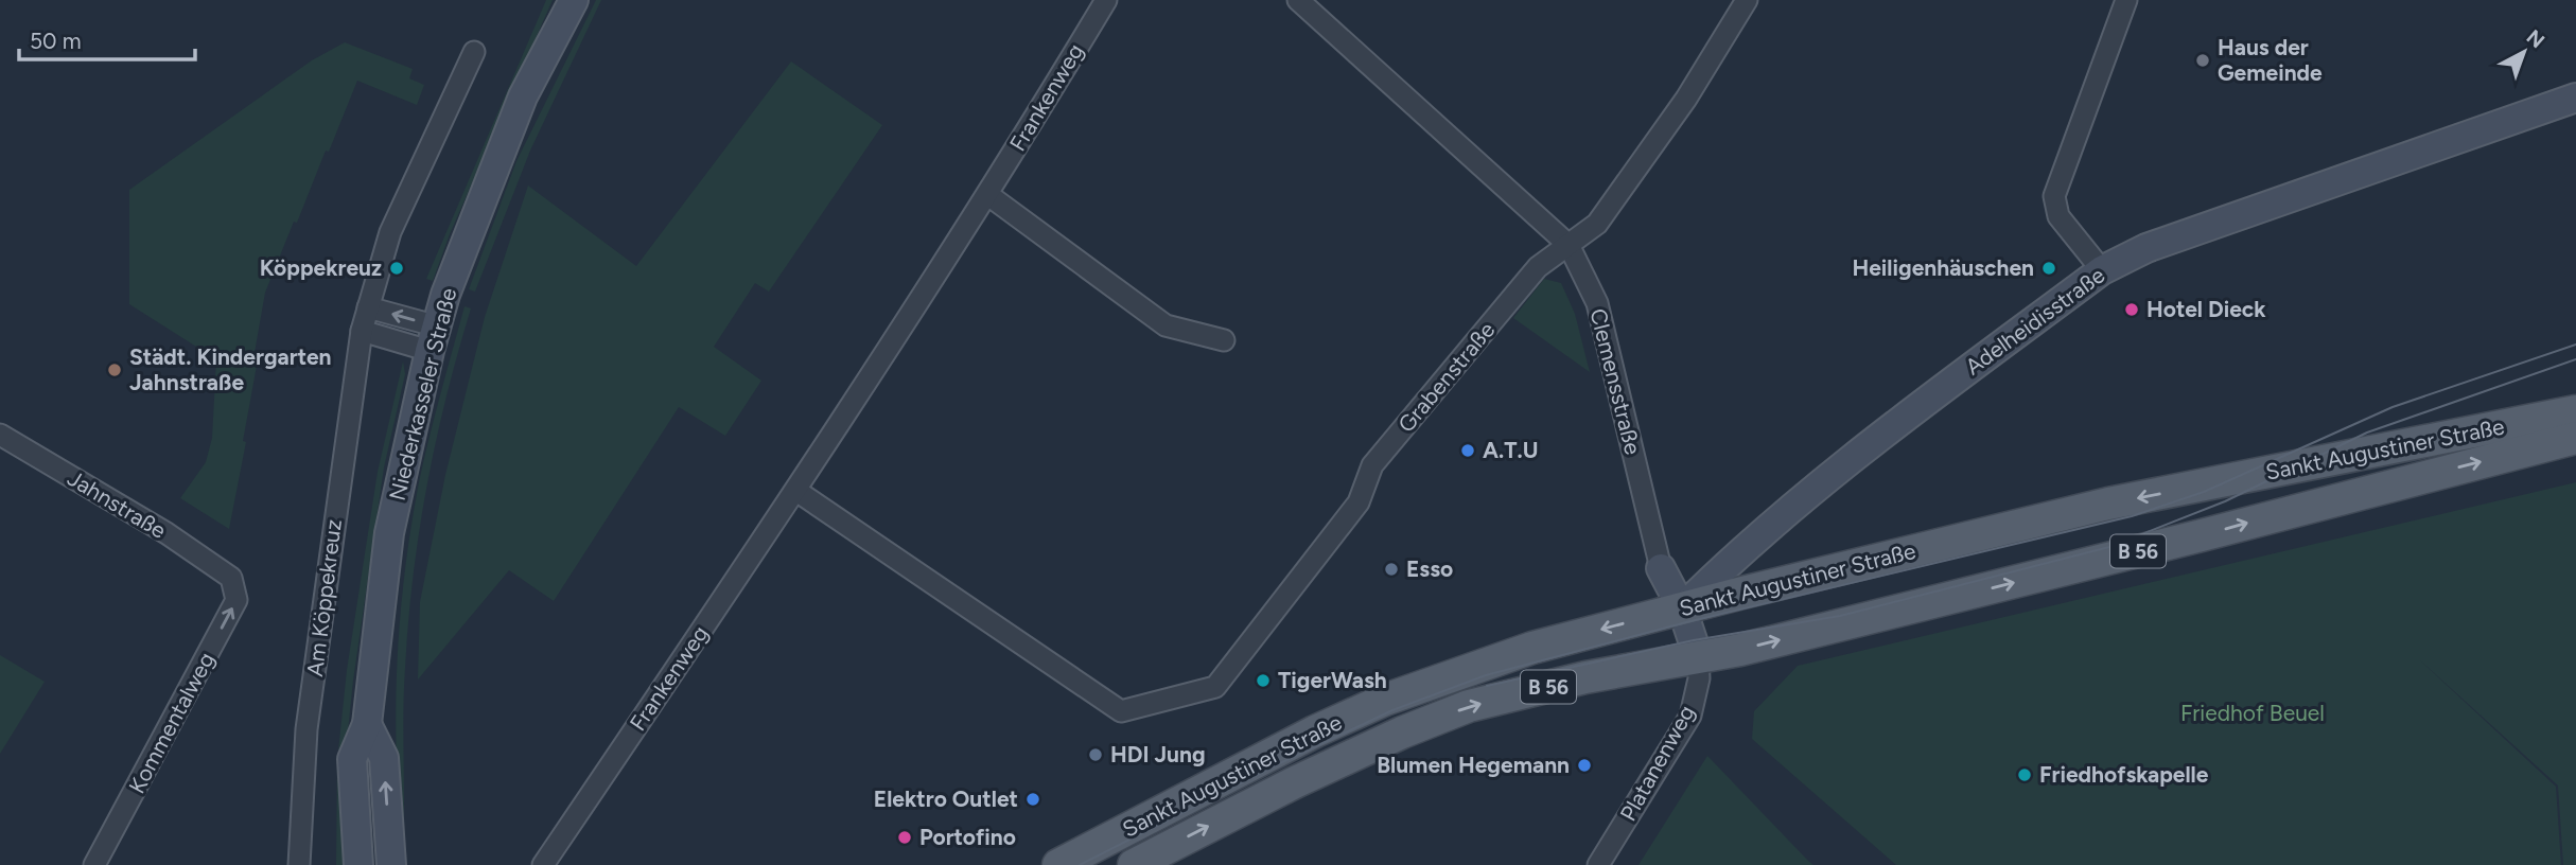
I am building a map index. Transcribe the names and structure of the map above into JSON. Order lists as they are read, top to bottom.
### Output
{
  "streets": {
    "main road": ["Sankt Augustiner Straße", "B 56"],
    "street": [
      "Frankenweg",
      "Adelheidisstraße",
      "Grabenstraße",
      "Clemensstraße",
      "Niederkasseler Straße",
      "Jahnstraße",
      "Am Köppekreuz",
      "Kommentalweg",
      "Platanenweg"
    ]
  },
  "crossings": [
    ["Frankenweg", "Grabenstraße"],
    ["Adelheidisstraße", "Clemensstraße"],
    ["Adelheidisstraße", "Sankt Augustiner Straße"],
    ["Grabenstraße", "Clemensstraße"],
    ["Clemensstraße", "Sankt Augustiner Straße"],
    ["Clemensstraße", "Platanenweg"],
    ["Sankt Augustiner Straße", "Platanenweg"],
    ["Jahnstraße", "Kommentalweg"]
  ],
  "one_way": ["Kommentalweg"],
  "parks": ["Friedhof Beuel"],
  "places": [
    "Haus der Gemeinde",
    "Köppekreuz",
    "Heiligenhäuschen",
    "Hotel Dieck",
    "Städt. Kindergarten Jahnstraße",
    "A.T.U",
    "Esso",
    "TigerWash",
    "HDI Jung",
    "Blumen Hegemann",
    "Friedhofskapelle",
    "Elektro Outlet",
    "Portofino"
  ],
  "scale_bar": "50 m",
  "north": "top right"
}
